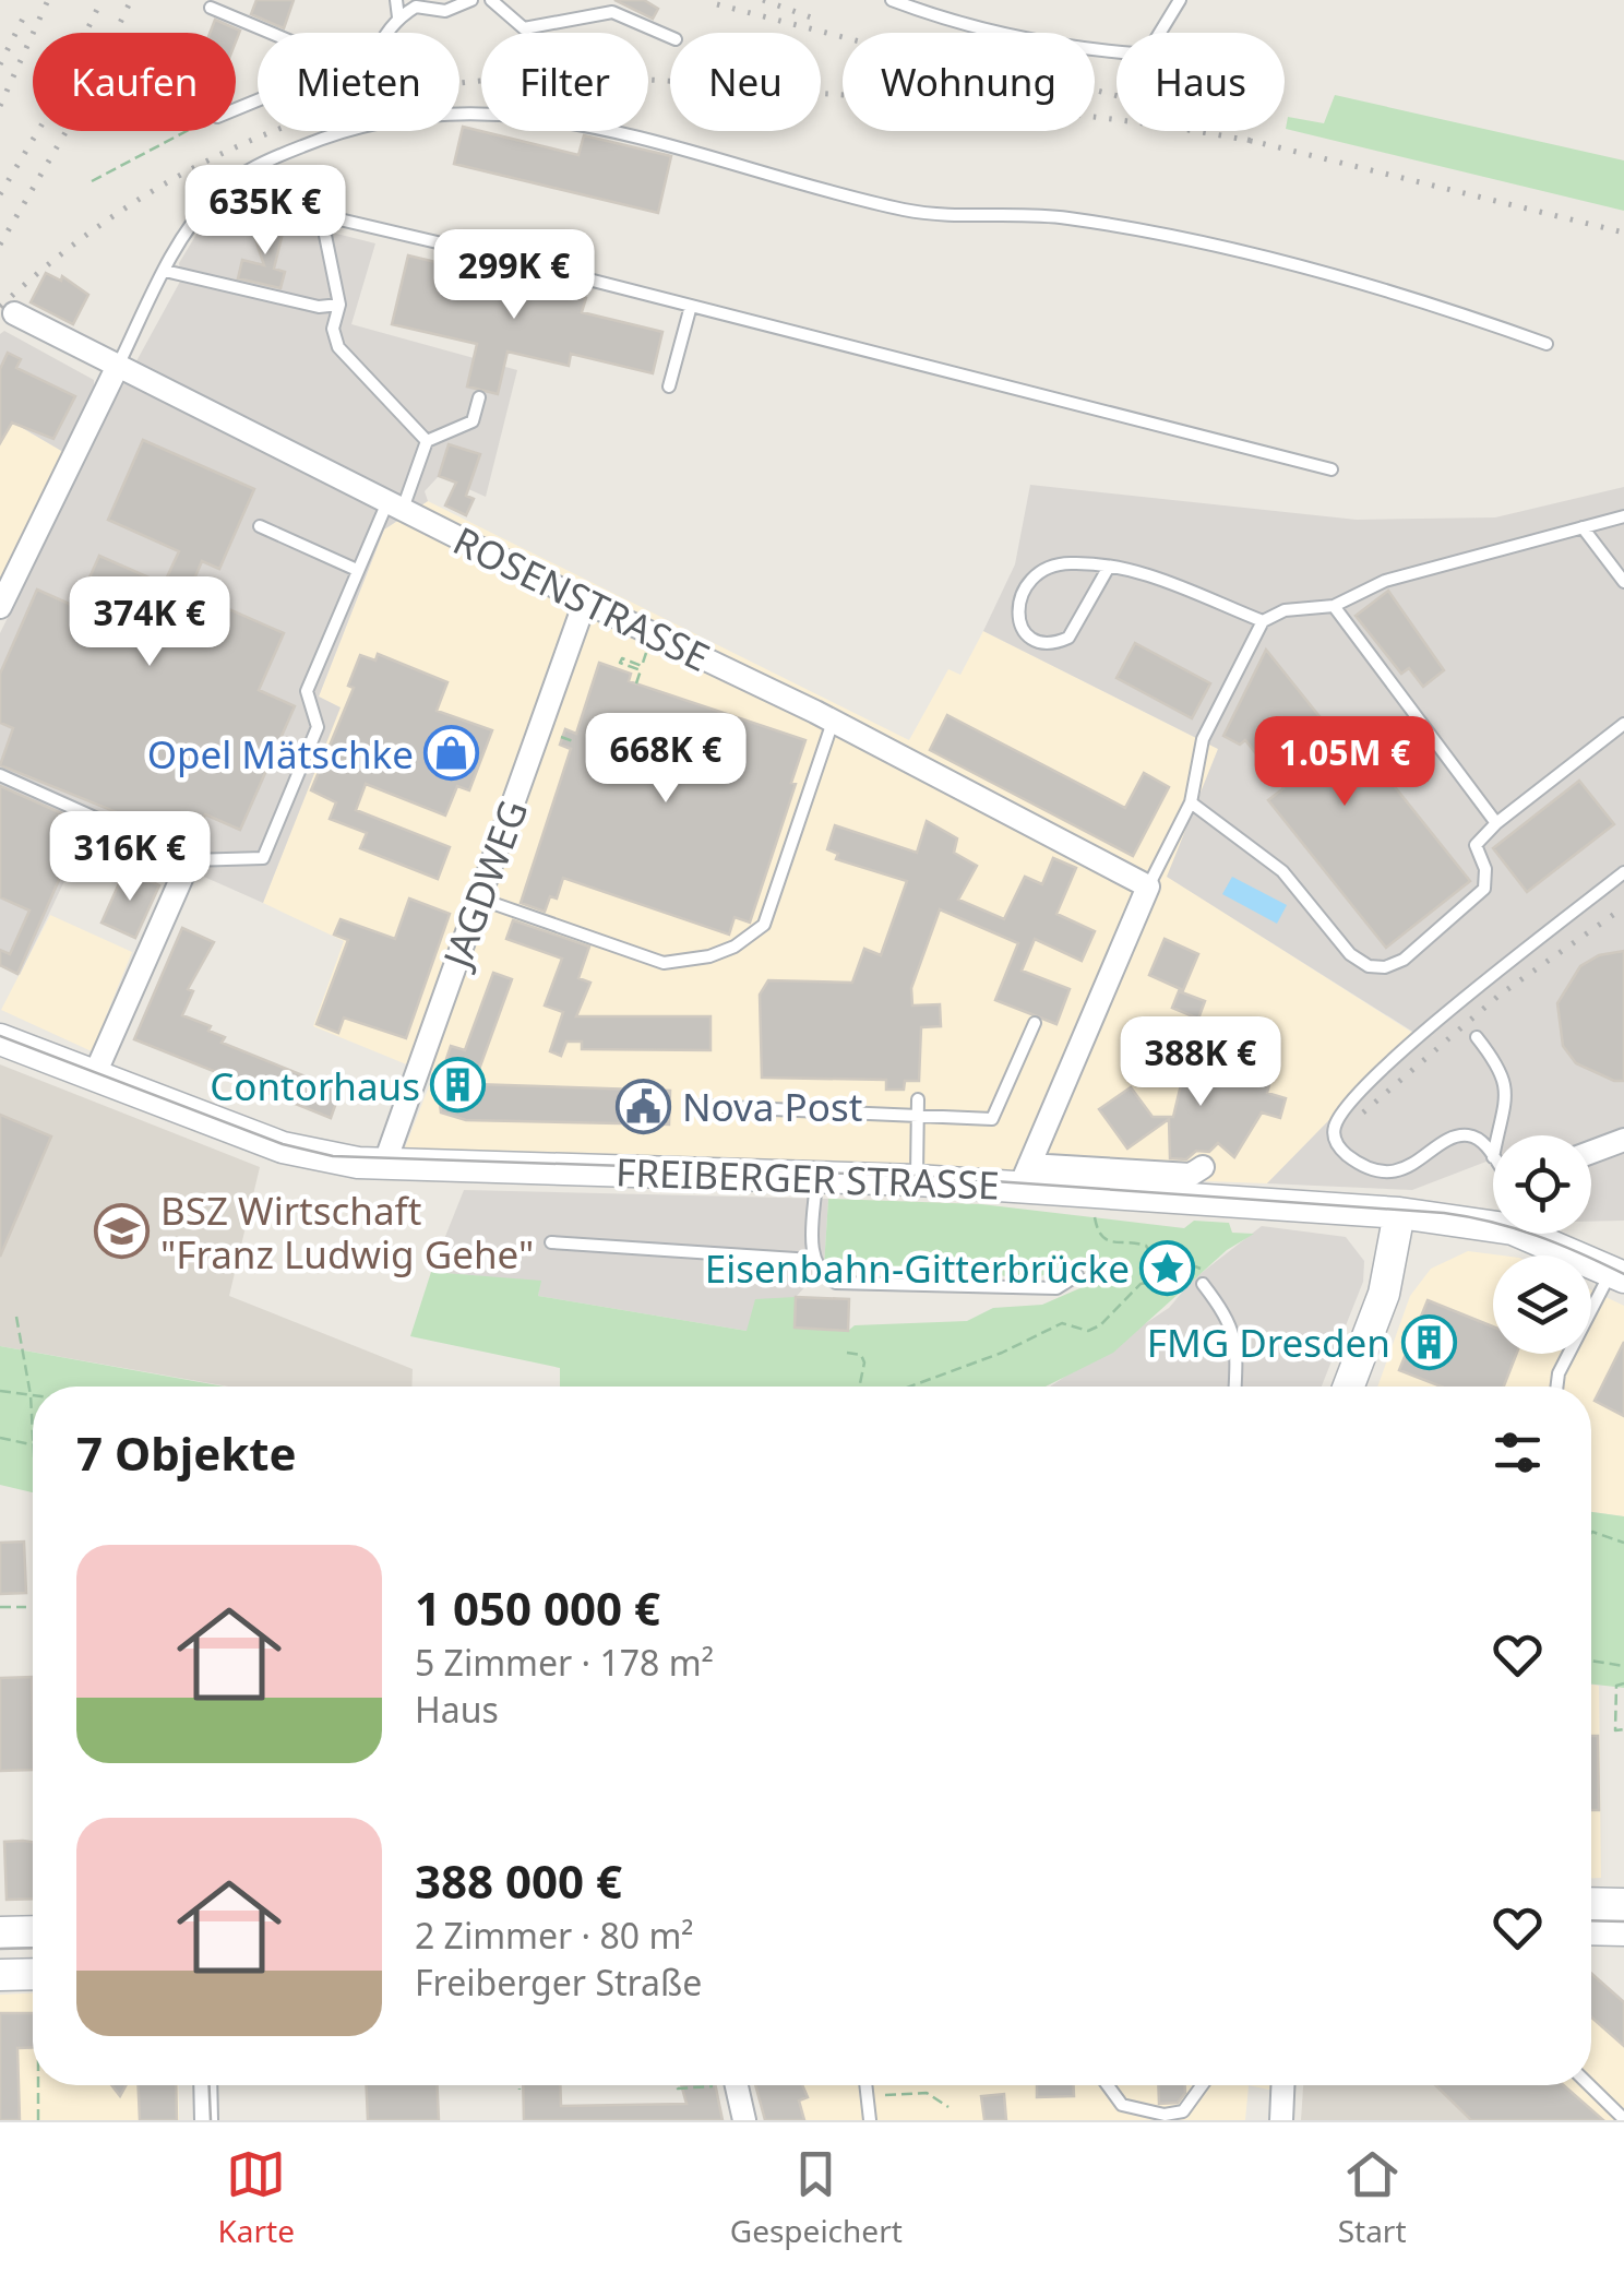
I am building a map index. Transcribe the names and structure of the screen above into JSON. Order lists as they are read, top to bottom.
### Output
{
  "streets": {
    "street": ["ROSENSTRASSE", "JAGDWEG", "FREIBERGER STRASSE"]
  },
  "crossings": [
    ["ROSENSTRASSE", "JAGDWEG"],
    ["JAGDWEG", "FREIBERGER STRASSE"]
  ],
  "places": {
    "shop": ["Opel Mätschke"],
    "building": ["Contorhaus", "FMG Dresden"],
    "public building": ["Nova Post"],
    "school or university": ["BSZ Wirtschaft \"Franz Ludwig Gehe\""],
    "place": ["Eisenbahn-Gitterbrücke"]
  },
  "page": {
    "chip": [
      "Kaufen",
      "Mieten",
      "Filter",
      "Neu",
      "Wohnung",
      "Haus"
    ],
    "price": [
      "635K €",
      "299K €",
      "374K €",
      "668K €",
      "1.05M €",
      "316K €",
      "388K €"
    ],
    "heading": "7 Objekte",
    "list": [
      {
        "name": "1 050 000 €",
        "note": "5 Zimmer · 178 m² · Haus"
      },
      {
        "name": "388 000 €",
        "note": "2 Zimmer · 80 m² · Freiberger Straße"
      }
    ],
    "tabs": ["Karte", "Gespeichert", "Start"]
  }
}
